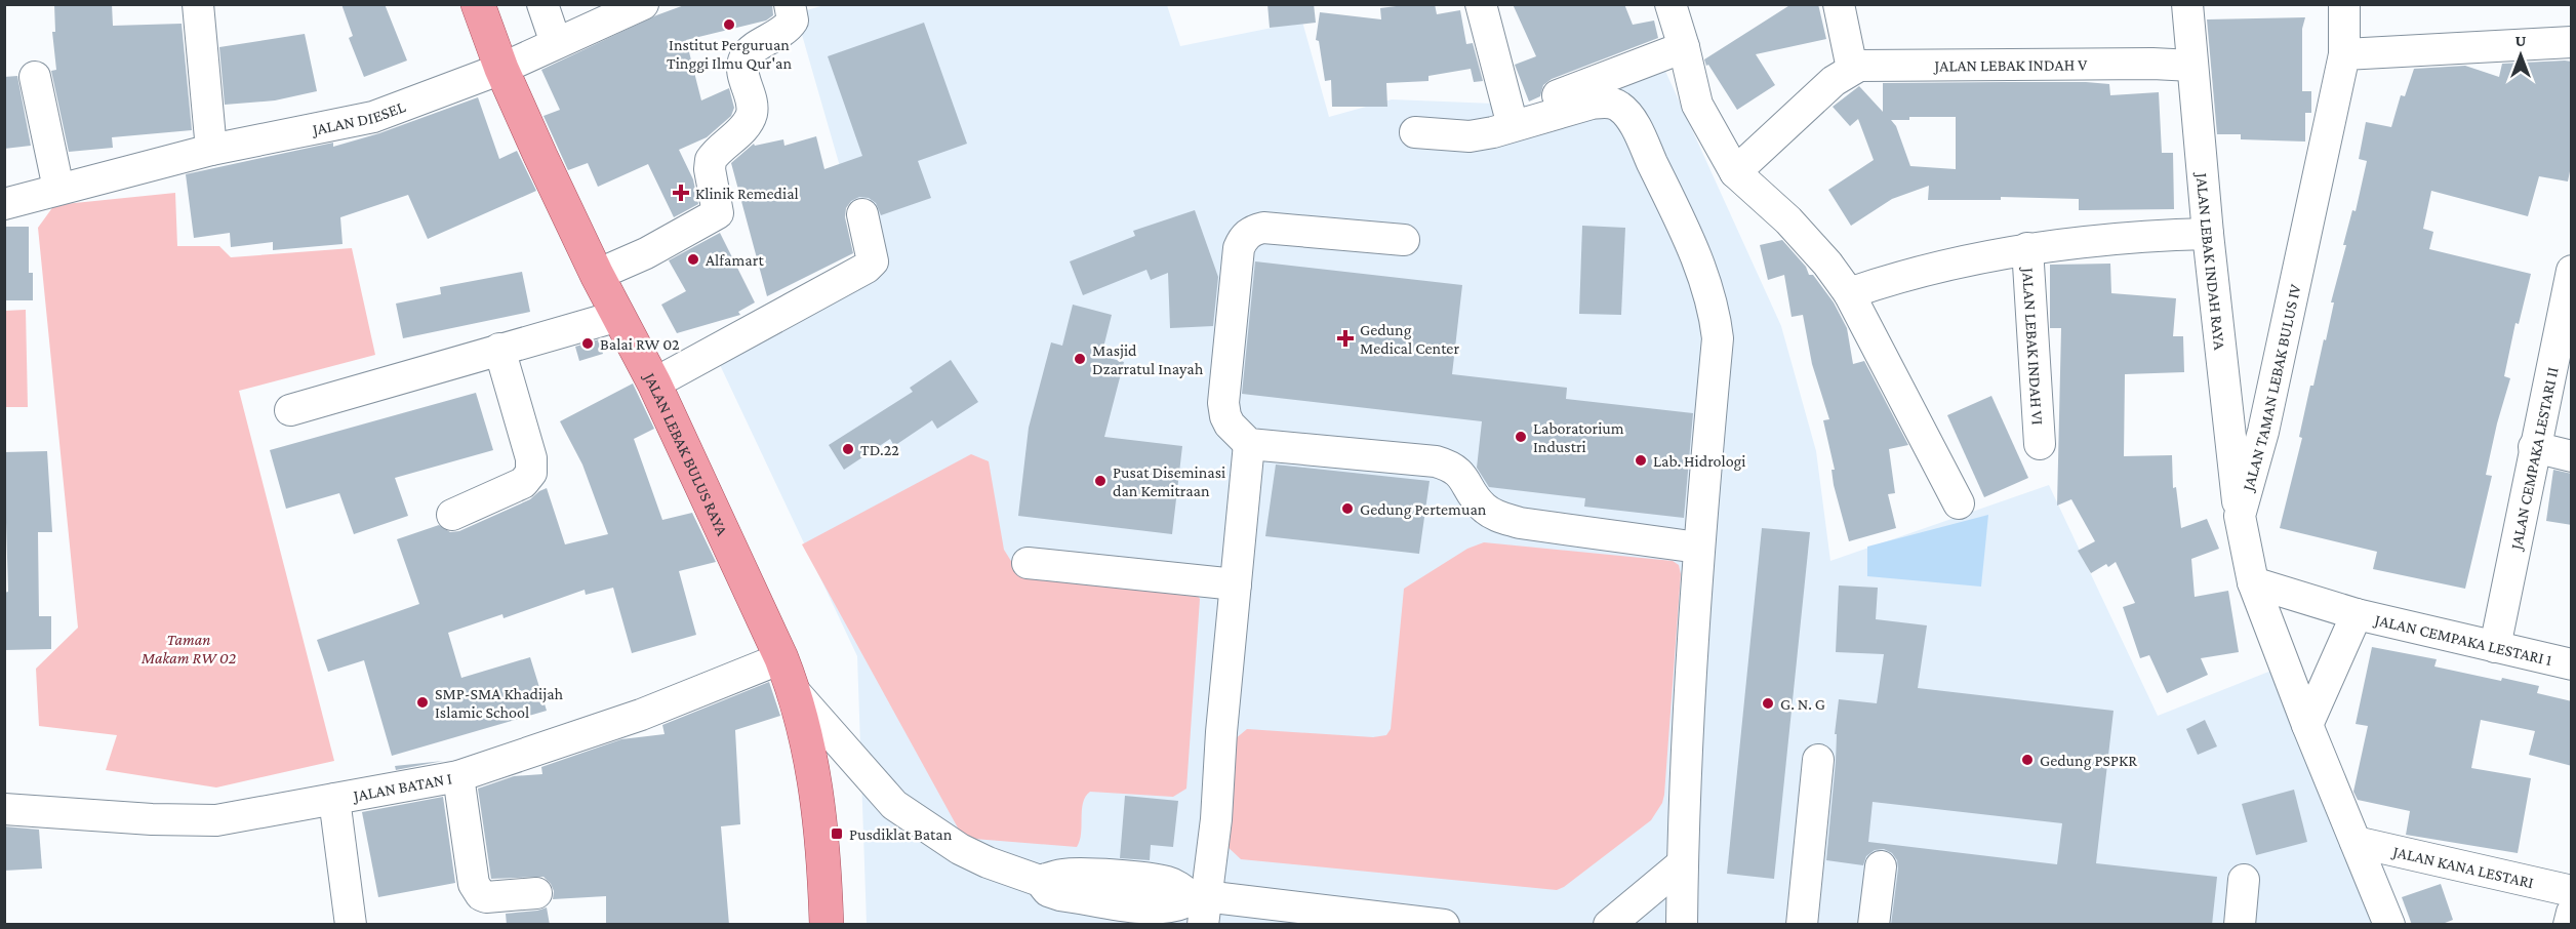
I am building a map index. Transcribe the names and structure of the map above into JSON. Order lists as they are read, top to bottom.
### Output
{
  "streets": {
    "main road": ["JALAN LEBAK BULUS RAYA"],
    "street": [
      "JALAN LEBAK INDAH V",
      "JALAN DIESEL",
      "JALAN LEBAK INDAH RAYA",
      "JALAN LEBAK INDAH VI",
      "JALAN TAMAN LEBAK BULUS IV",
      "JALAN CEMPAKA LESTARI II",
      "JALAN CEMPAKA LESTARI 1",
      "JALAN BATAN I",
      "JALAN KANA LESTARI"
    ]
  },
  "crossings": [
    ["JALAN LEBAK INDAH V", "JALAN LEBAK INDAH RAYA"],
    ["JALAN DIESEL", "JALAN LEBAK BULUS RAYA"],
    ["JALAN LEBAK INDAH RAYA", "JALAN LEBAK INDAH VI"],
    ["JALAN LEBAK INDAH RAYA", "JALAN TAMAN LEBAK BULUS IV"],
    ["JALAN TAMAN LEBAK BULUS IV", "JALAN CEMPAKA LESTARI 1"],
    ["JALAN TAMAN LEBAK BULUS IV", "JALAN KANA LESTARI"],
    ["JALAN LEBAK BULUS RAYA", "JALAN BATAN I"],
    ["JALAN CEMPAKA LESTARI II", "JALAN CEMPAKA LESTARI 1"]
  ],
  "parks": ["Taman Makam RW 02"],
  "places": {
    "other": [
      "Institut Perguruan Tinggi Ilmu Qur'an",
      "Alfamart",
      "Balai RW 02",
      "Masjid Dzarratul Inayah",
      "Laboratorium Industri",
      "TD.22",
      "Lab. Hidrologi",
      "Pusat Diseminasi dan Kemitraan",
      "Gedung Pertemuan",
      "SMP-SMA Khadijah Islamic School",
      "G. N. G",
      "Gedung PSPKR"
    ],
    "health": ["Klinik Remedial", "Gedung Medical Center"],
    "transit": ["Pusdiklat Batan"]
  },
  "north": "top"
}
